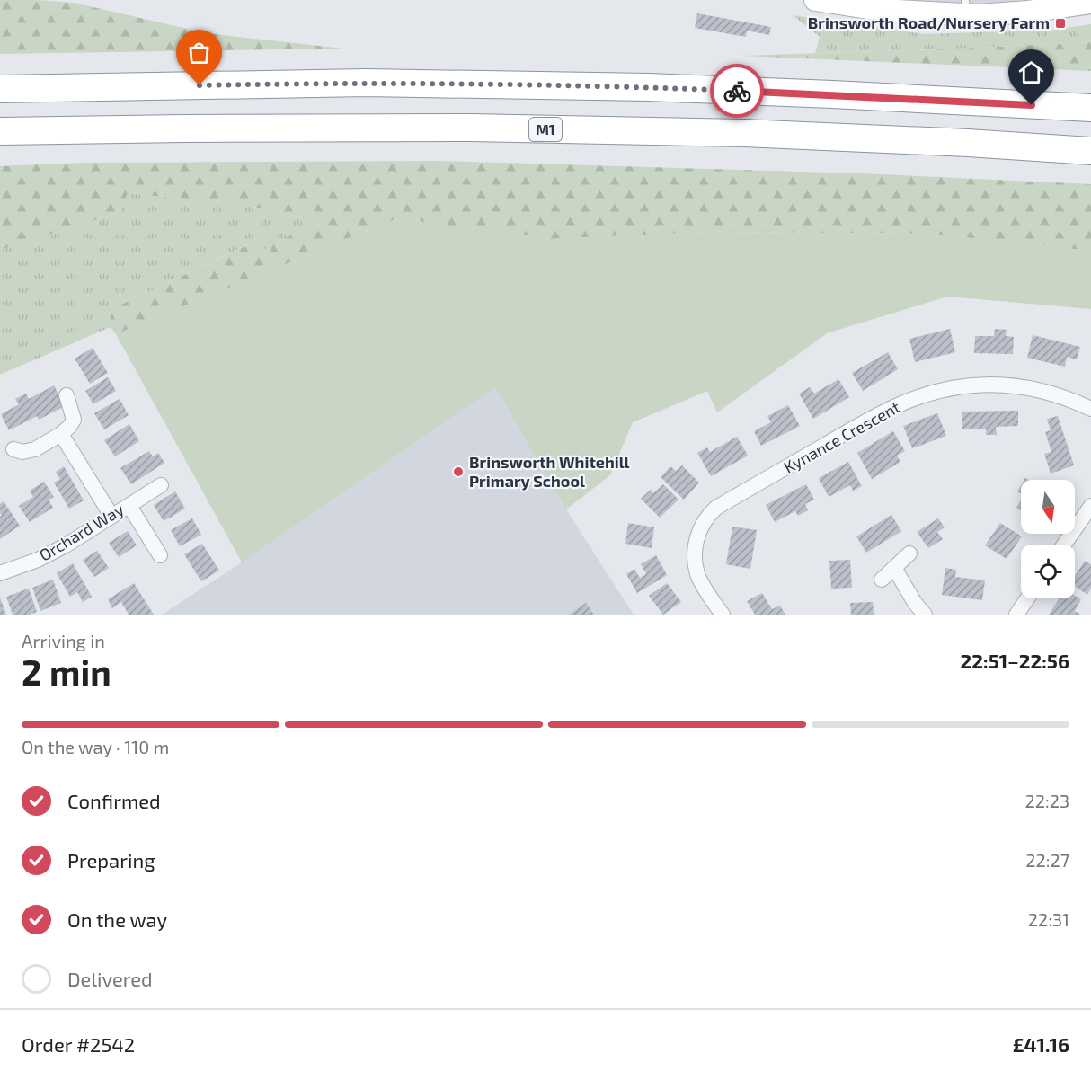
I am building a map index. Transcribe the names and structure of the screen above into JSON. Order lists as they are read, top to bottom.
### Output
{
  "streets": {
    "highway": ["M1"],
    "street": ["Kynance Crescent", "Orchard Way"]
  },
  "places": {
    "transit": ["Brinsworth Road/Nursery Farm"],
    "other": ["Brinsworth Whitehill Primary School"]
  },
  "north": "bottom",
  "page": {
    "heading": ["2 min", "Arriving in", "22:51–22:56"],
    "panel": ["Order #2542", "£41.16"],
    "bar": "On the way · 110 m",
    "list": [
      ["Confirmed", "22:23"],
      ["Preparing", "22:27"],
      ["On the way", "22:31"],
      "Delivered"
    ]
  }
}
